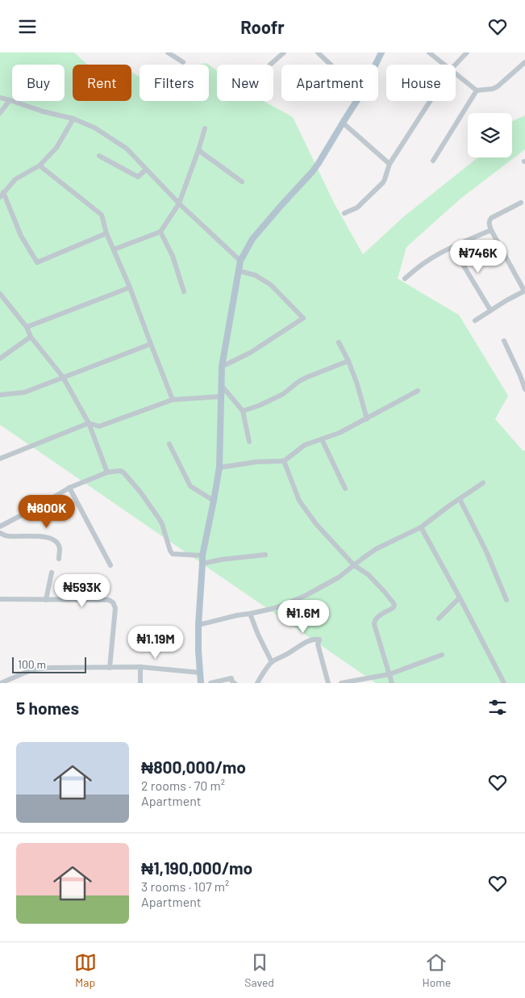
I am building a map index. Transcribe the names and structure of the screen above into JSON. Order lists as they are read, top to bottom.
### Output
{
  "scale_bar": "100 m",
  "page": {
    "header": "Roofr",
    "chip": [
      "Buy",
      "Rent",
      "Filters",
      "New",
      "Apartment",
      "House"
    ],
    "price": [
      "₦746K",
      "₦800K",
      "₦593K",
      "₦1.6M",
      "₦1.19M"
    ],
    "scale": "100 m",
    "heading": "5 homes",
    "list": [
      {
        "name": "₦800,000/mo",
        "note": "2 rooms · 70 m² · Apartment"
      },
      {
        "name": "₦1,190,000/mo",
        "note": "3 rooms · 107 m² · Apartment"
      }
    ],
    "tabs": ["Map", "Saved", "Home"]
  }
}
